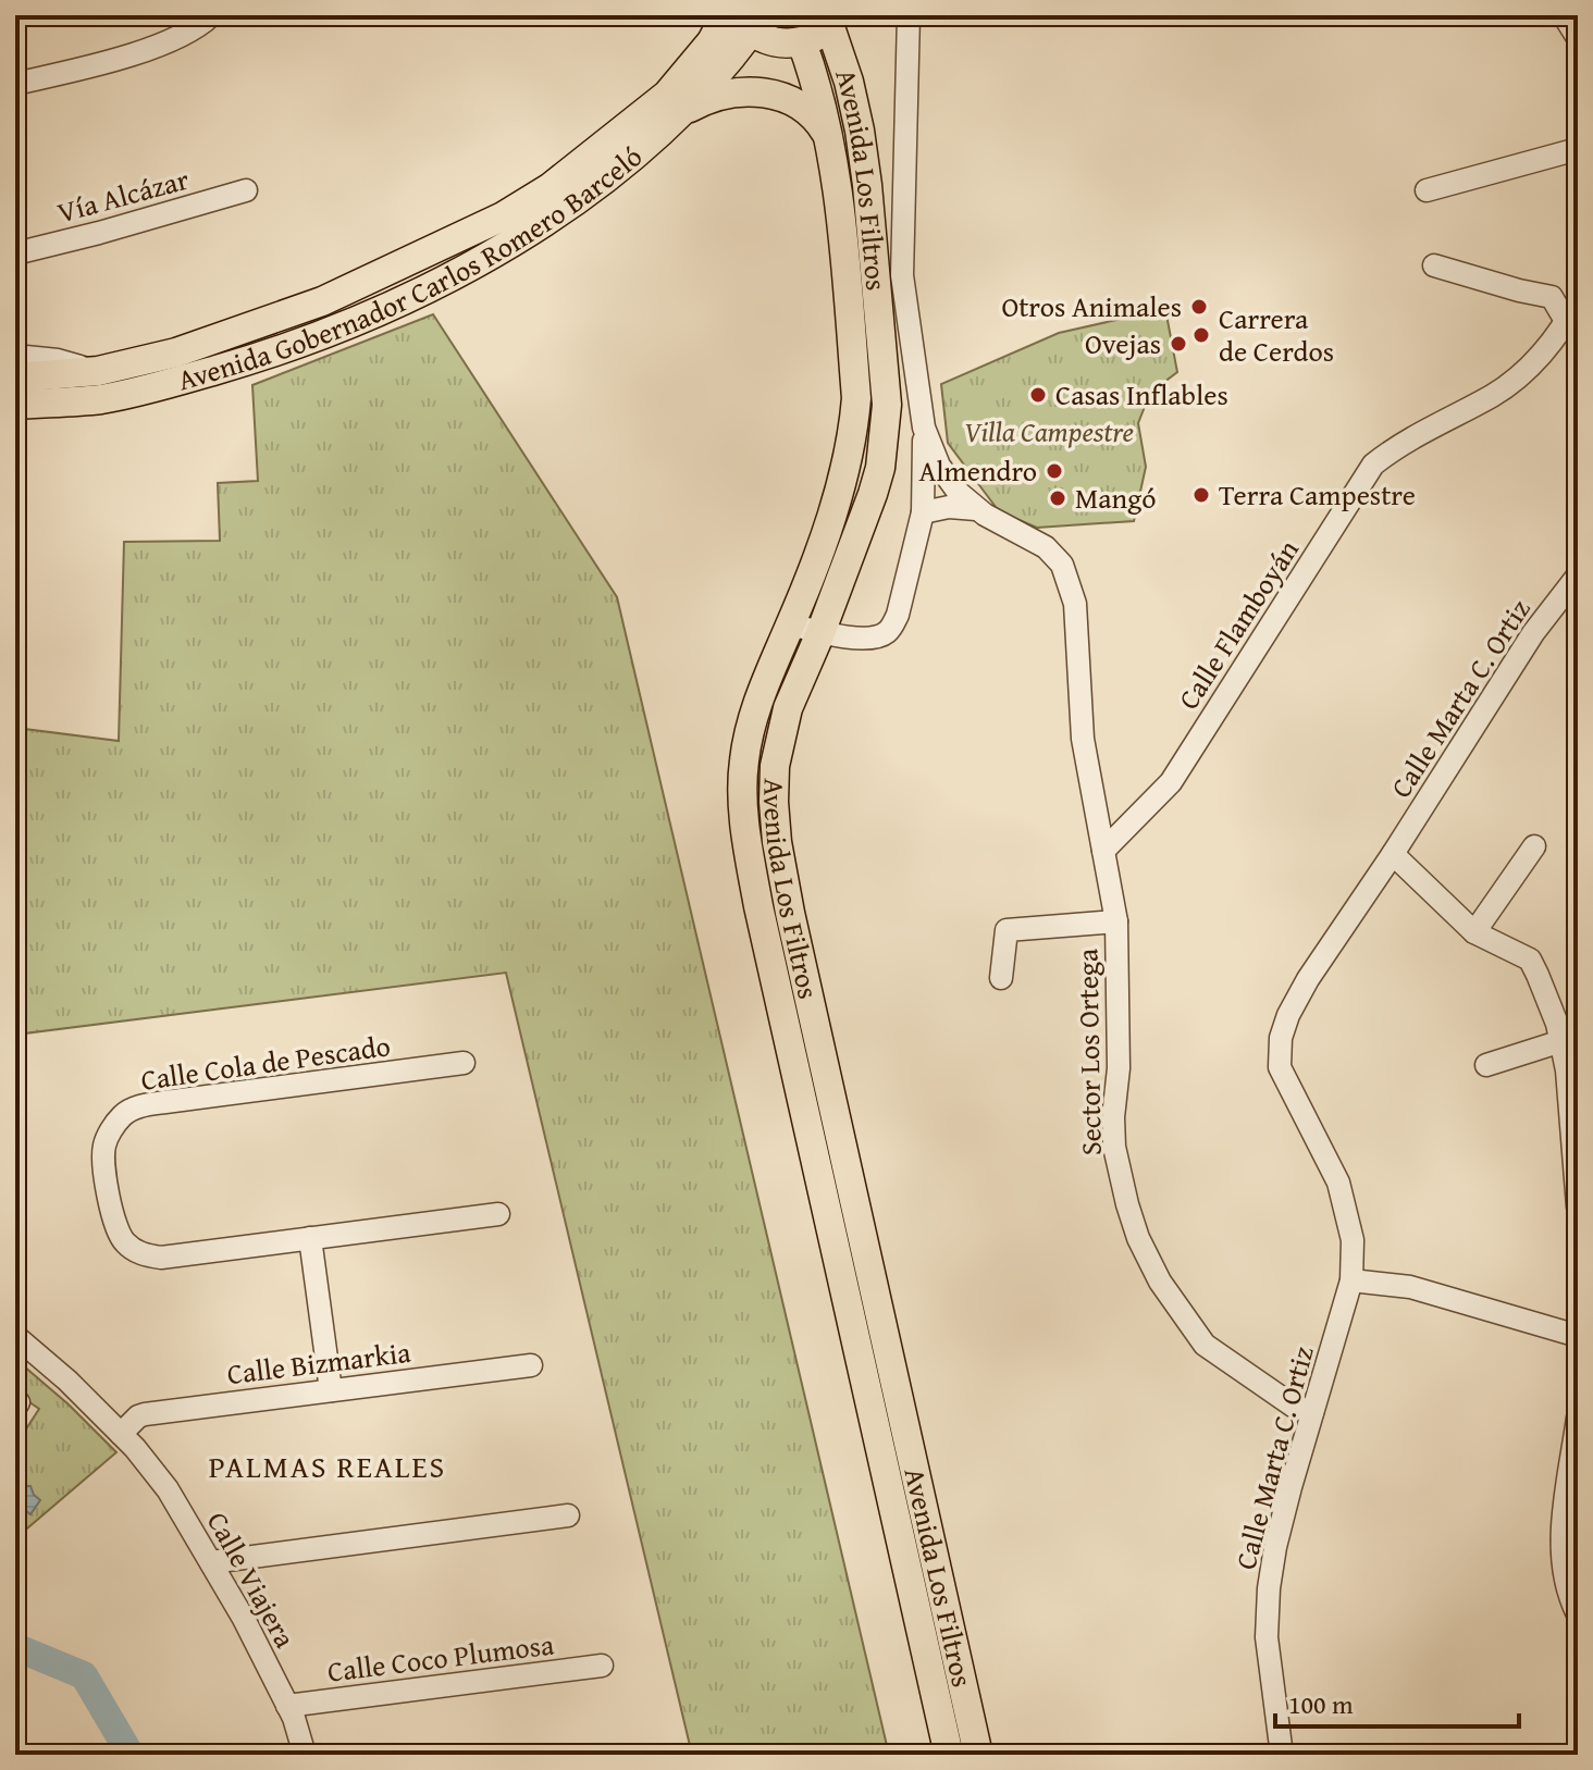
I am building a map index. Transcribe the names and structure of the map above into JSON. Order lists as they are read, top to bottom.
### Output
{
  "streets": {
    "main road": ["Avenida Los Filtros", "Avenida Gobernador Carlos Romero Barceló"],
    "street": [
      "Vía Alcázar",
      "Calle Flamboyán",
      "Calle Marta C. Ortiz",
      "Sector Los Ortega",
      "Calle Cola de Pescado",
      "Calle Bizmarkia",
      "Calle Viajera",
      "Calle Coco Plumosa"
    ]
  },
  "crossings": [
    ["Calle Flamboyán", "Sector Los Ortega"],
    ["Calle Marta C. Ortiz", "Sector Los Ortega"],
    ["Calle Bizmarkia", "Calle Viajera"],
    ["Calle Viajera", "Calle Coco Plumosa"]
  ],
  "districts": ["PALMAS REALES"],
  "parks": ["Villa Campestre"],
  "places": [
    "Otros Animales",
    "Carrera de Cerdos",
    "Ovejas",
    "Casas Inflables",
    "Almendro",
    "Terra Campestre",
    "Mangó"
  ],
  "scale_bar": "100 m"
}
